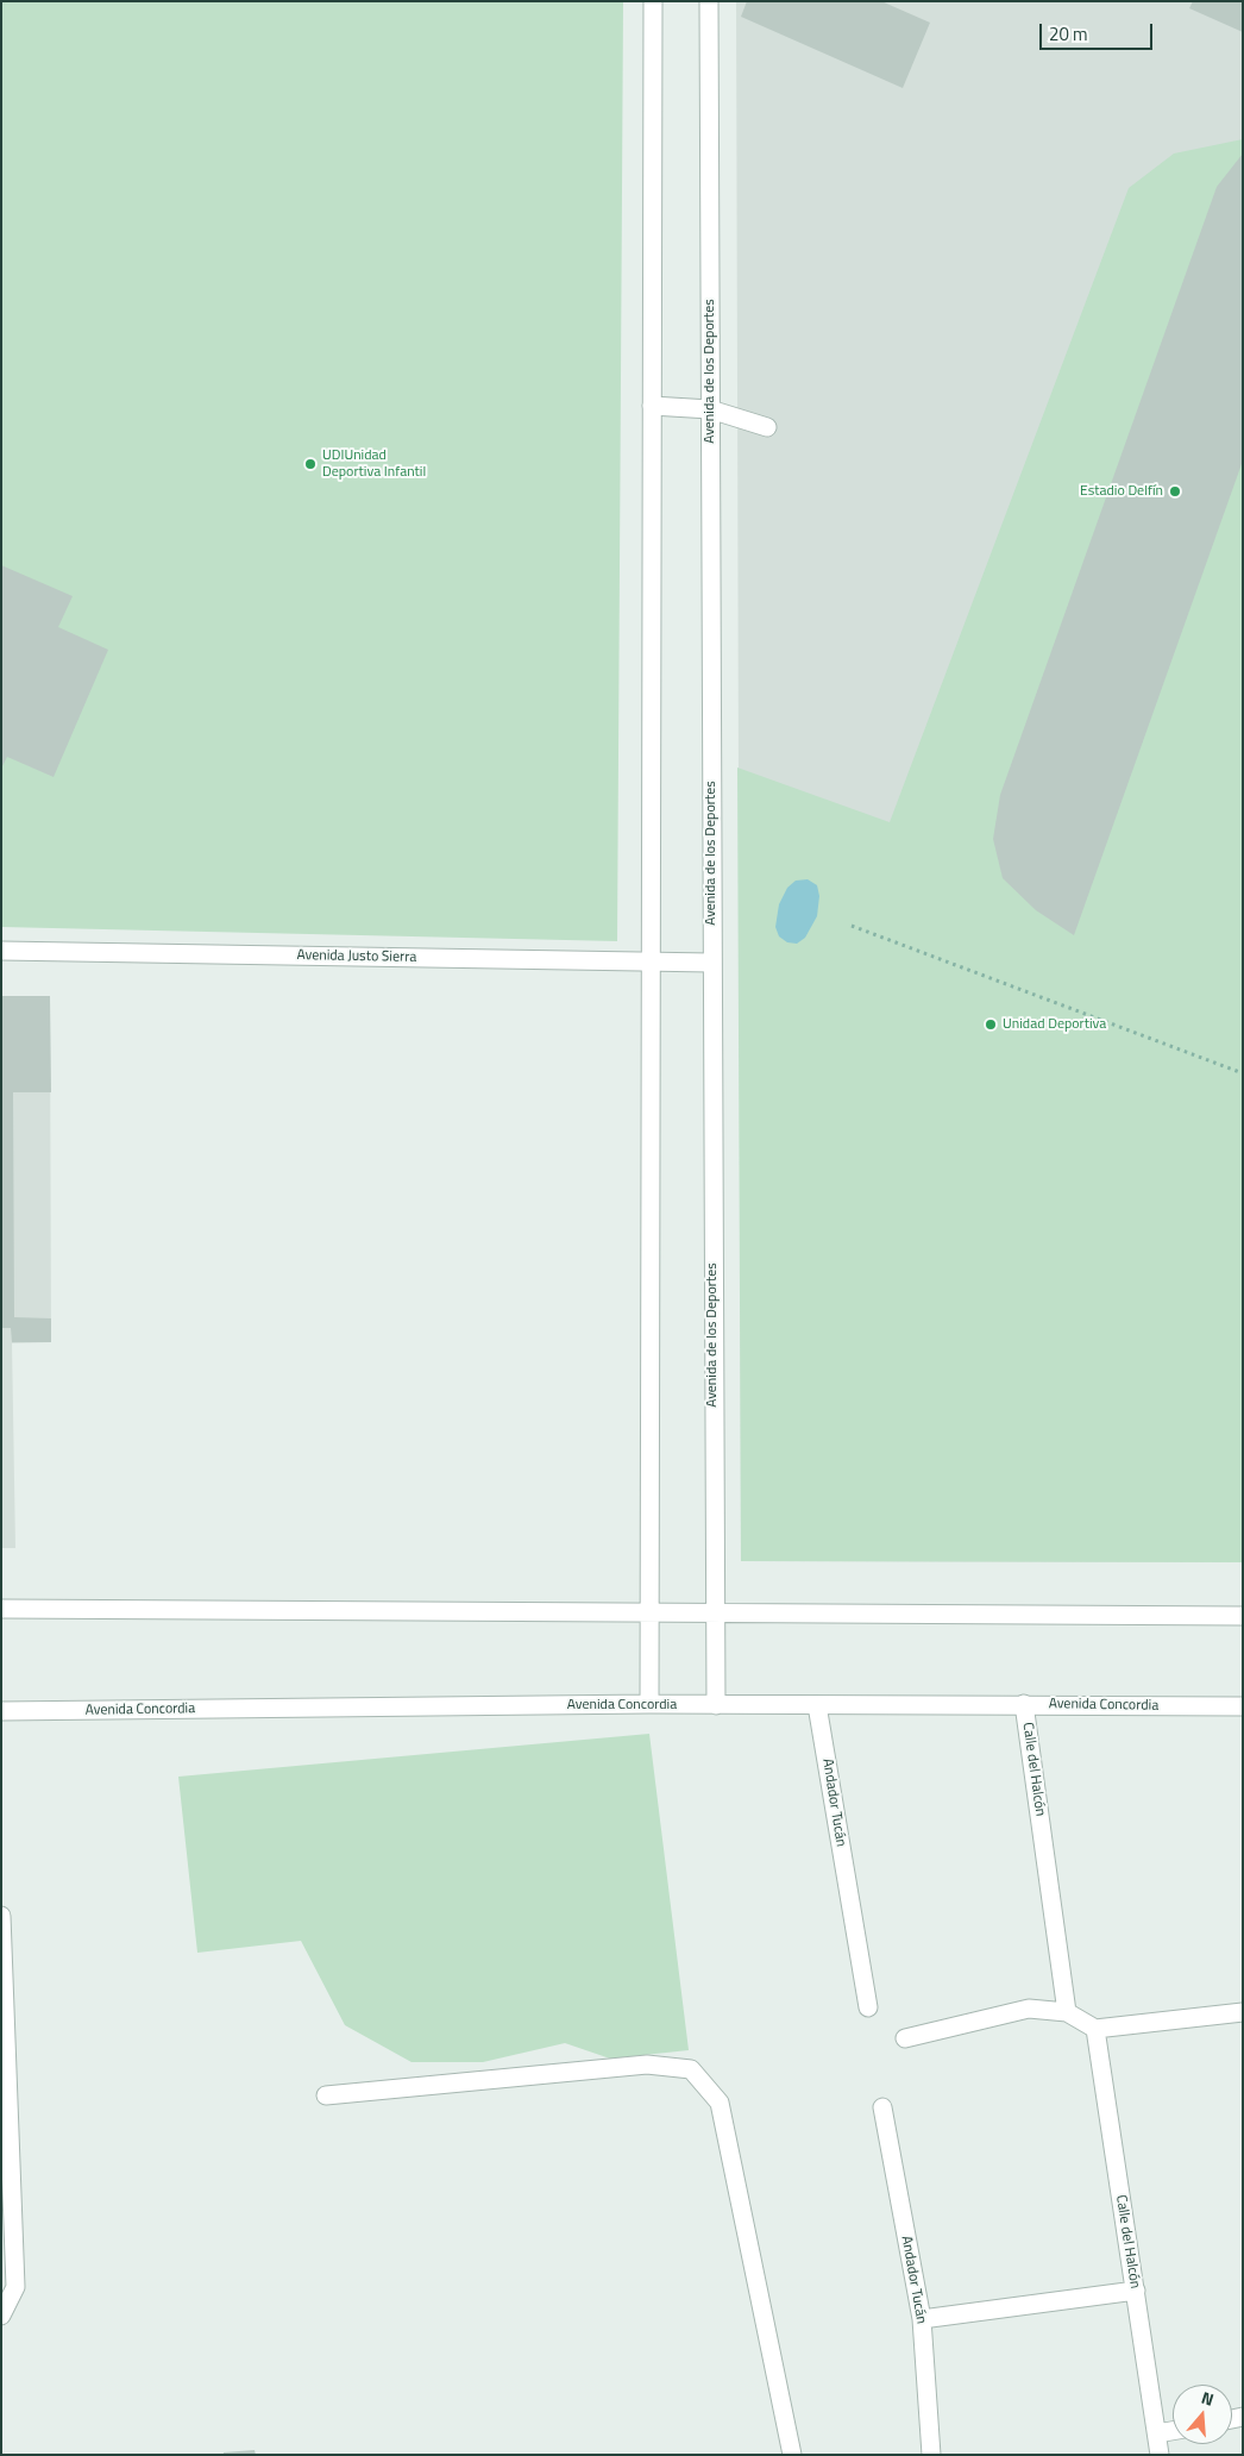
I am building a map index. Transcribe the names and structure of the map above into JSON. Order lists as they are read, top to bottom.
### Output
{
  "streets": {
    "street": [
      "Avenida de los Deportes",
      "Avenida Justo Sierra",
      "Avenida Concordia",
      "Calle del Halcón",
      "Andador Tucán"
    ]
  },
  "crossings": [
    ["Avenida de los Deportes", "Avenida Justo Sierra"],
    ["Avenida de los Deportes", "Avenida Concordia"],
    ["Avenida Concordia", "Calle del Halcón"],
    ["Avenida Concordia", "Andador Tucán"]
  ],
  "places": ["UDIUnidad Deportiva Infantil", "Estadio Delfín", "Unidad Deportiva"],
  "scale_bar": "20 m",
  "north": "top"
}
